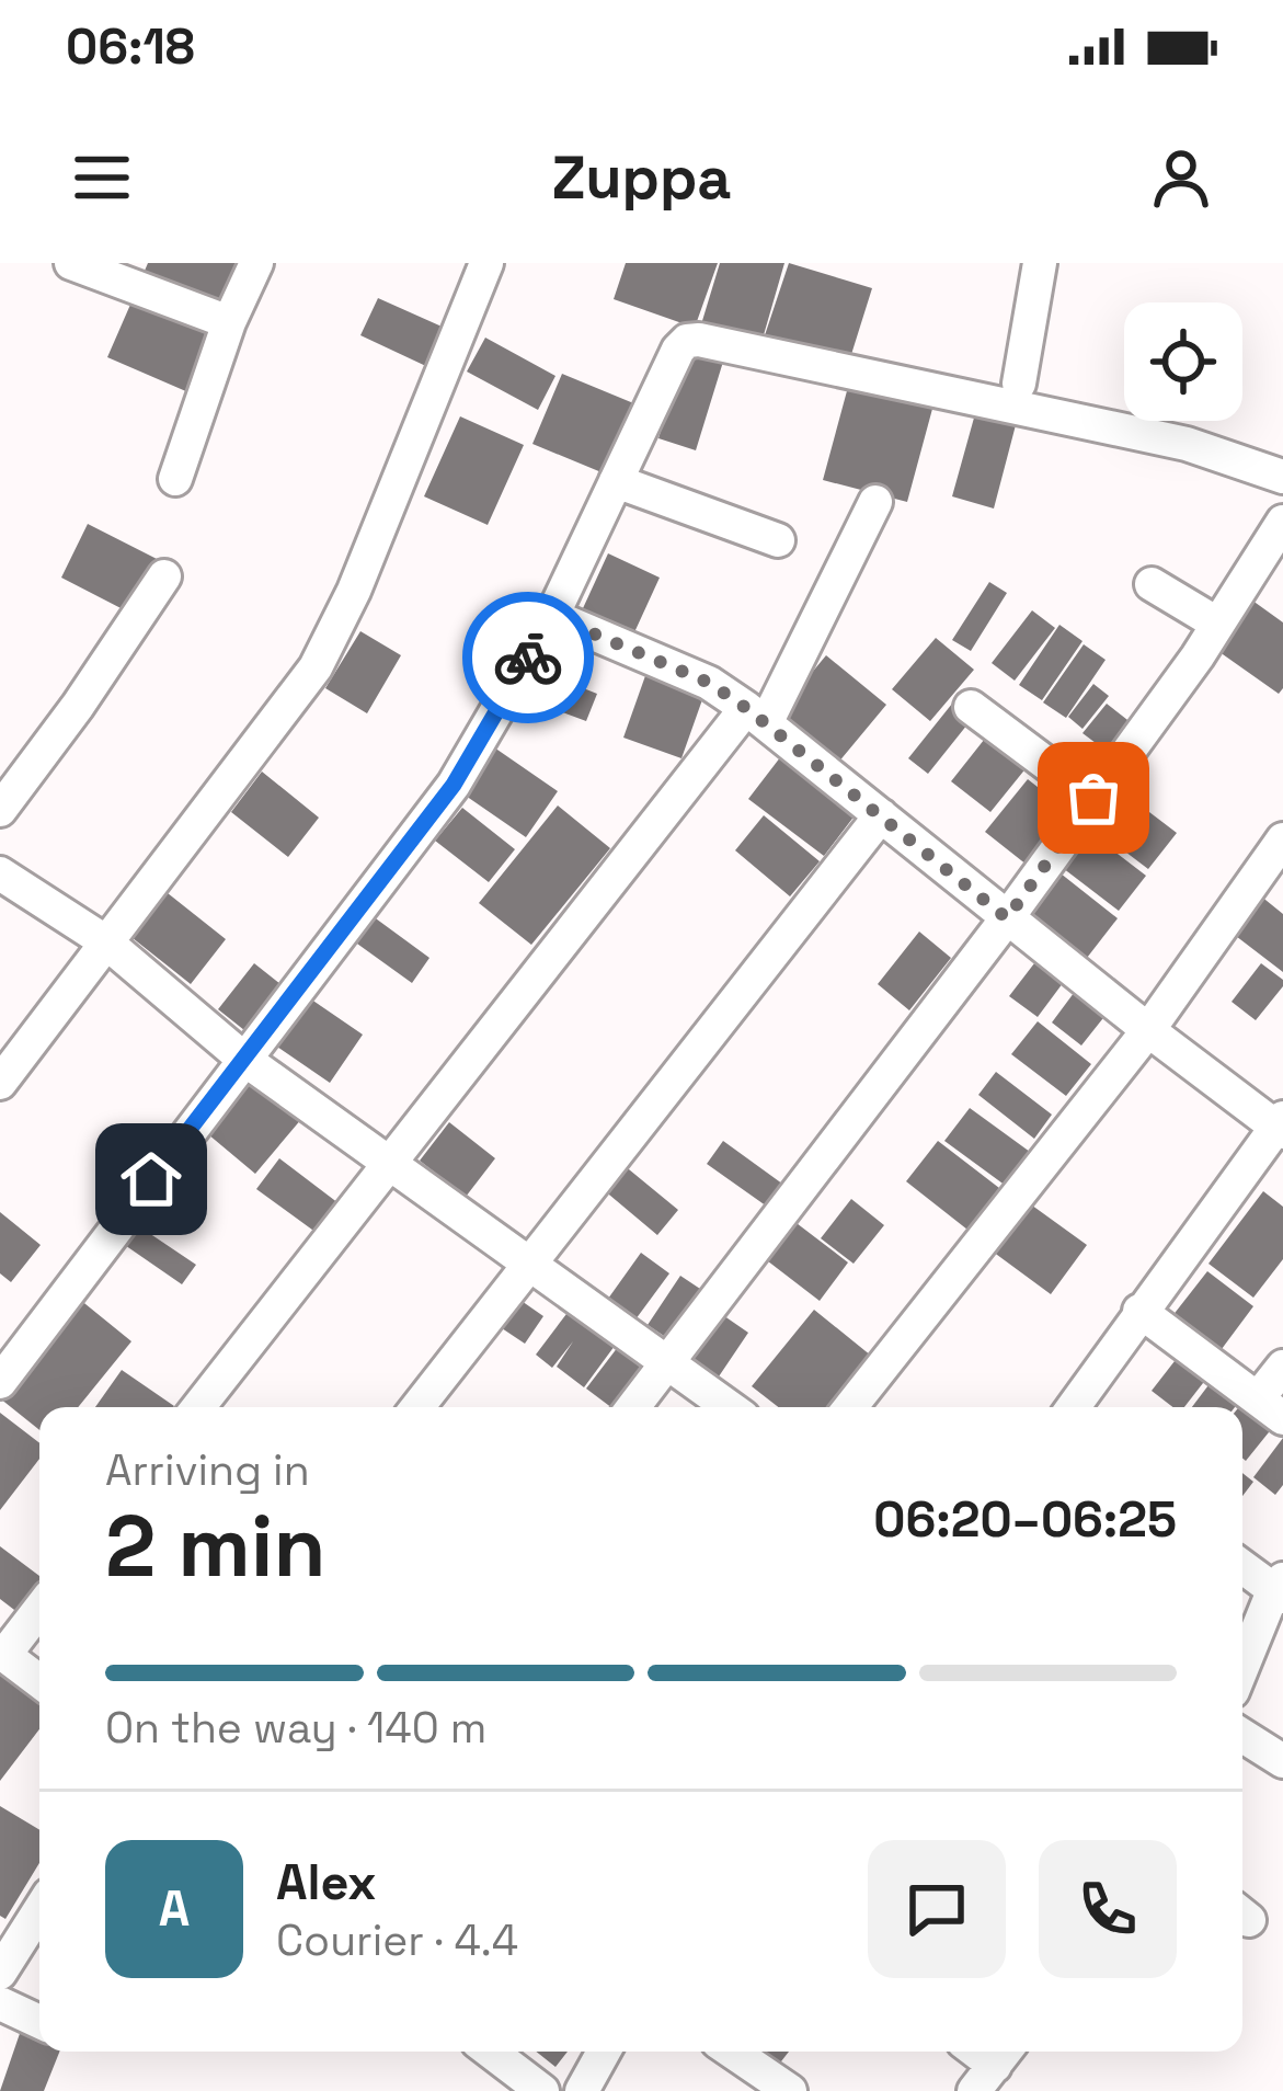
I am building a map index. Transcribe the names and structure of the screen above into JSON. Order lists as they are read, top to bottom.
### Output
{
  "page": {
    "status": "06:18",
    "header": "Zuppa",
    "heading": ["2 min", "Arriving in", "06:20–06:25"],
    "panel": ["Alex", "Courier · 4.4"],
    "bar": "On the way · 140 m",
    "round": "A"
  }
}
